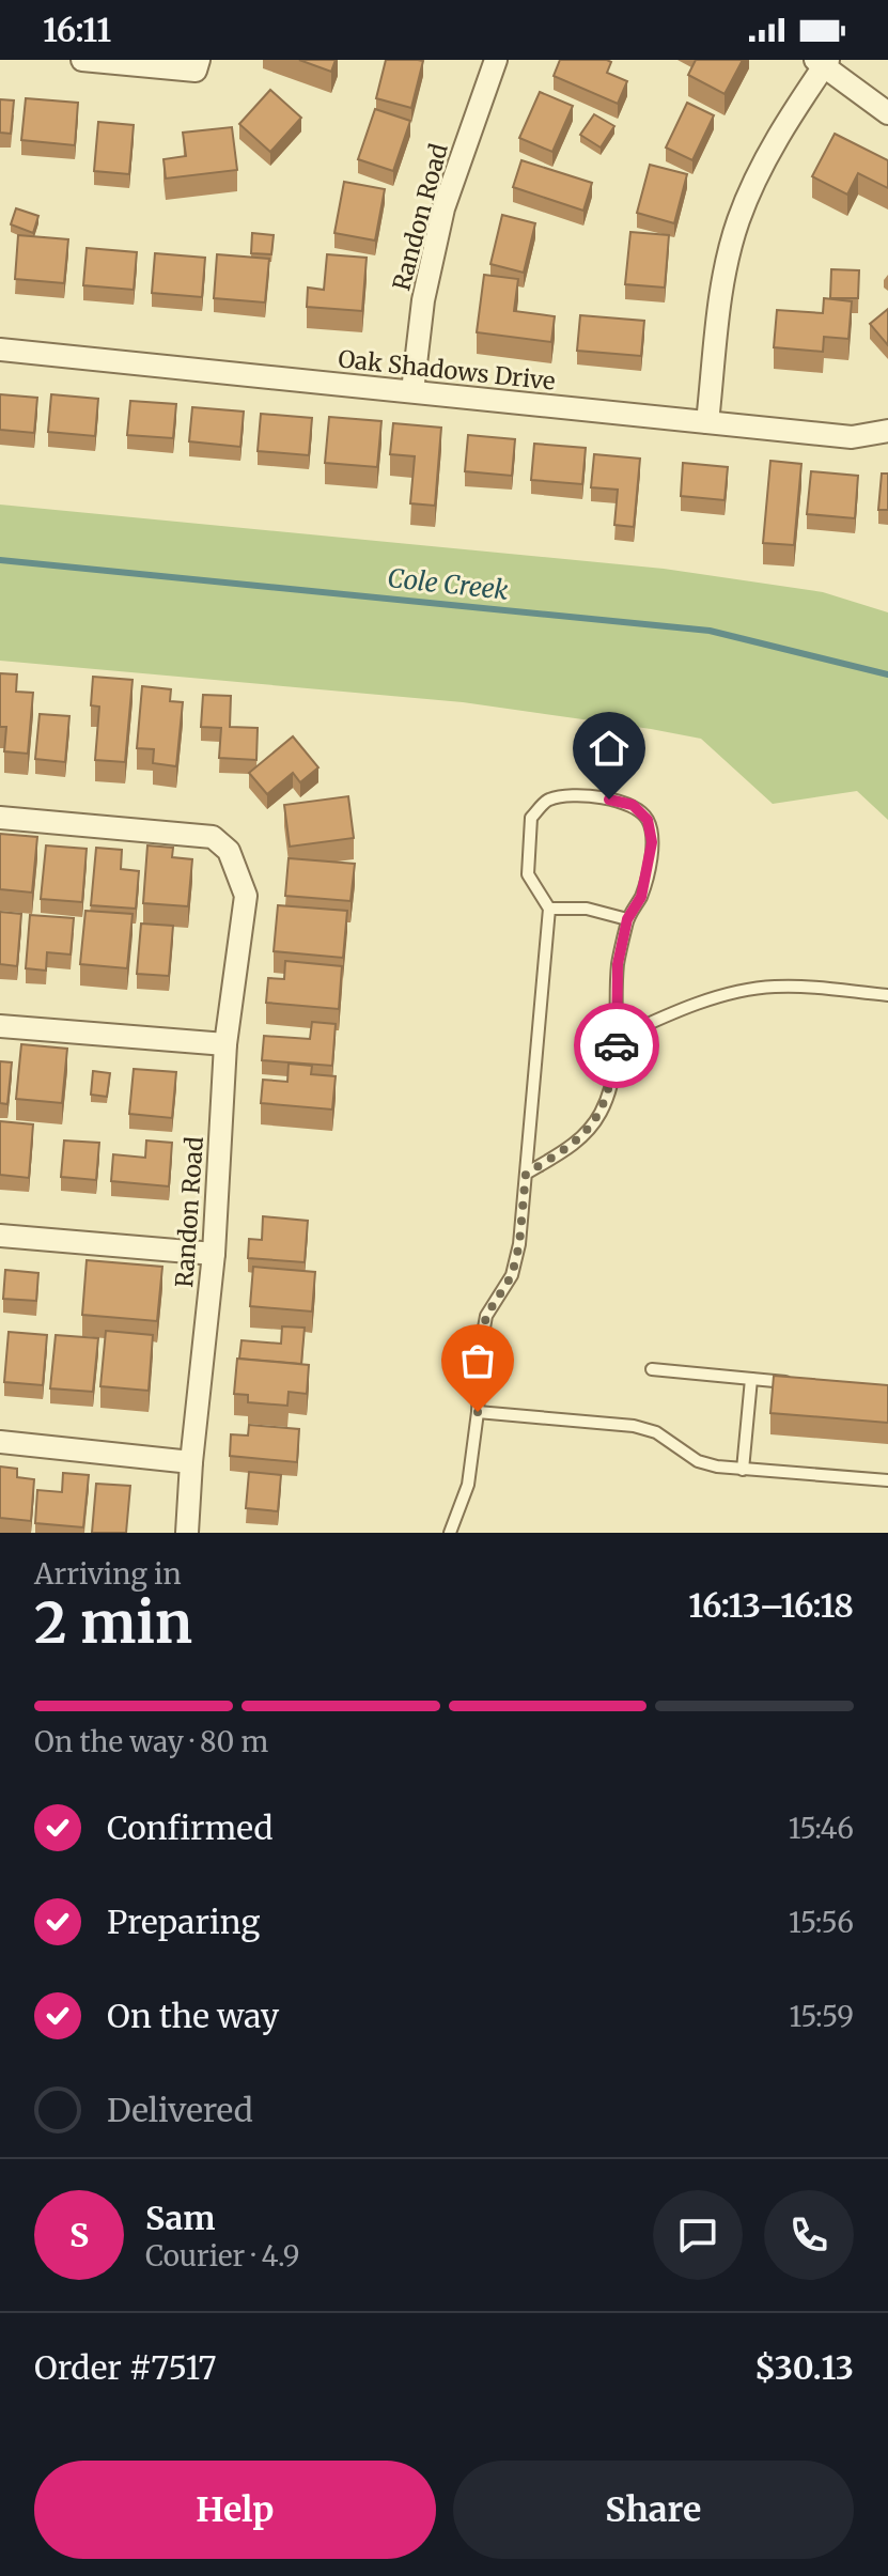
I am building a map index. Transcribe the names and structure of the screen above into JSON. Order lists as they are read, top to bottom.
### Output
{
  "streets": {
    "street": ["Randon Road", "Oak Shadows Drive"]
  },
  "crossings": [
    ["Randon Road", "Oak Shadows Drive"]
  ],
  "water": ["Cole Creek"],
  "page": {
    "status": "16:11",
    "heading": ["2 min", "Arriving in", "16:13–16:18"],
    "panel": [
      "Sam",
      "Courier · 4.9",
      "Order #7517",
      "$30.13"
    ],
    "bar": "On the way · 80 m",
    "list": [
      ["Confirmed", "15:46"],
      ["Preparing", "15:56"],
      ["On the way", "15:59"],
      "Delivered"
    ],
    "round": "S",
    "buttons": ["Help", "Share"]
  }
}
